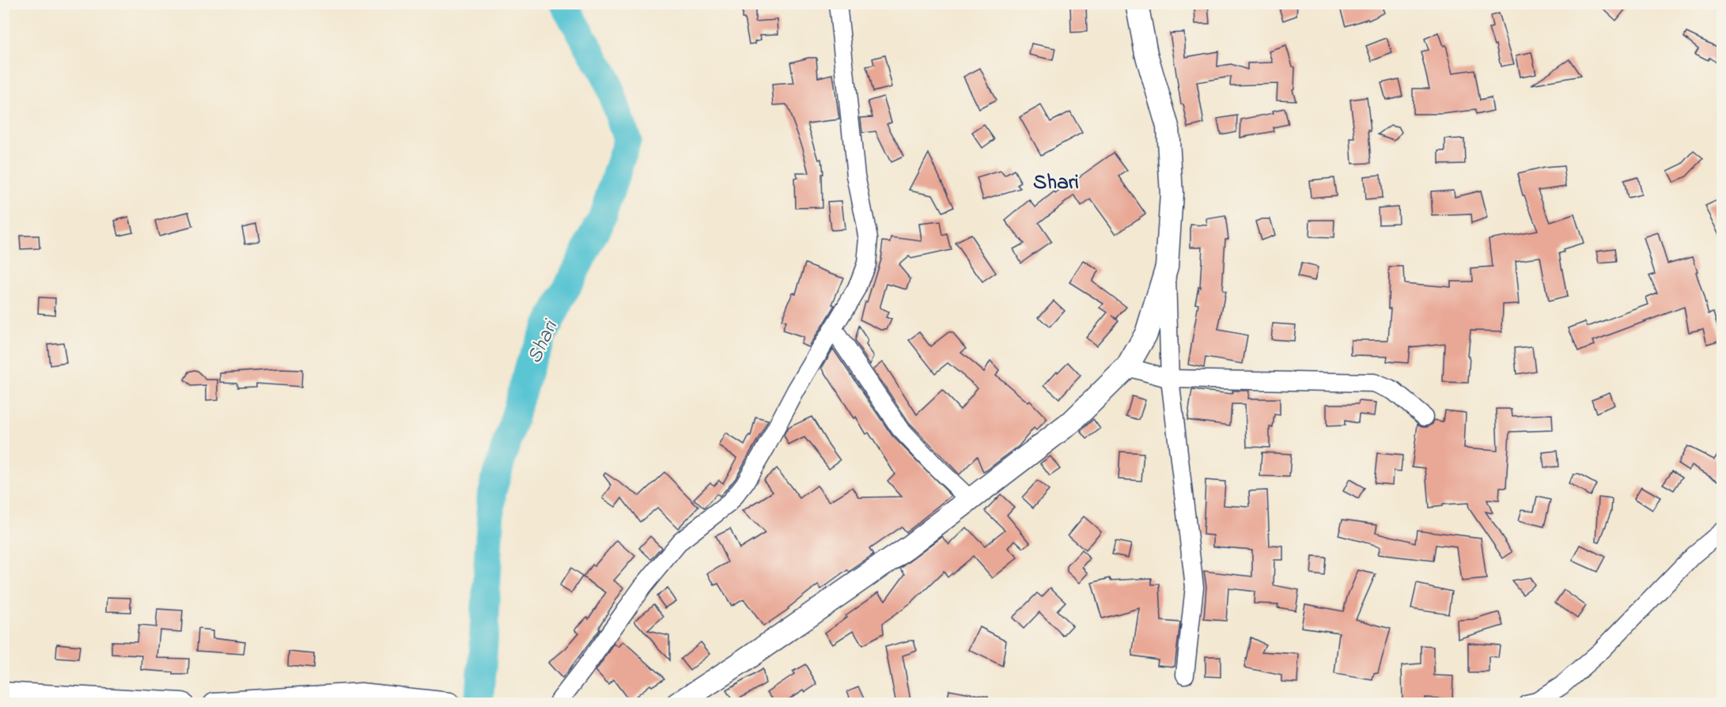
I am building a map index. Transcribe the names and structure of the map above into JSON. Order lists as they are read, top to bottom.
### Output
{
  "districts": ["Shari"],
  "water": ["Shari"]
}
